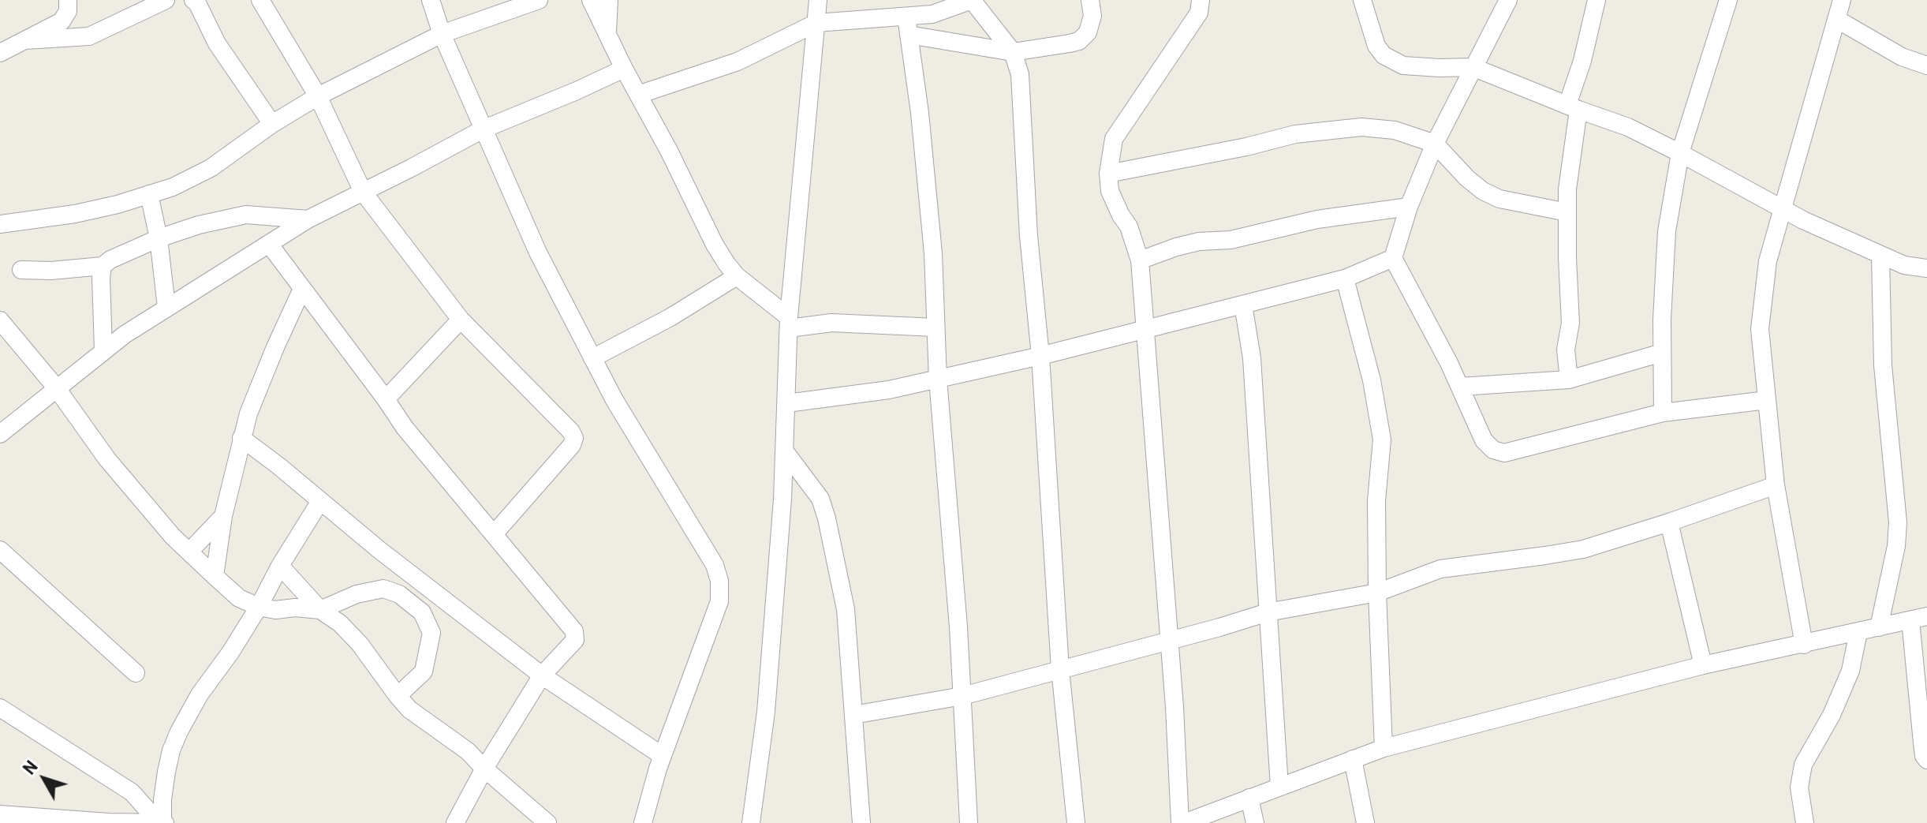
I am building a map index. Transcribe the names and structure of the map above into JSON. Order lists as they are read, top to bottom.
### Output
{
  "north": "top left"
}
